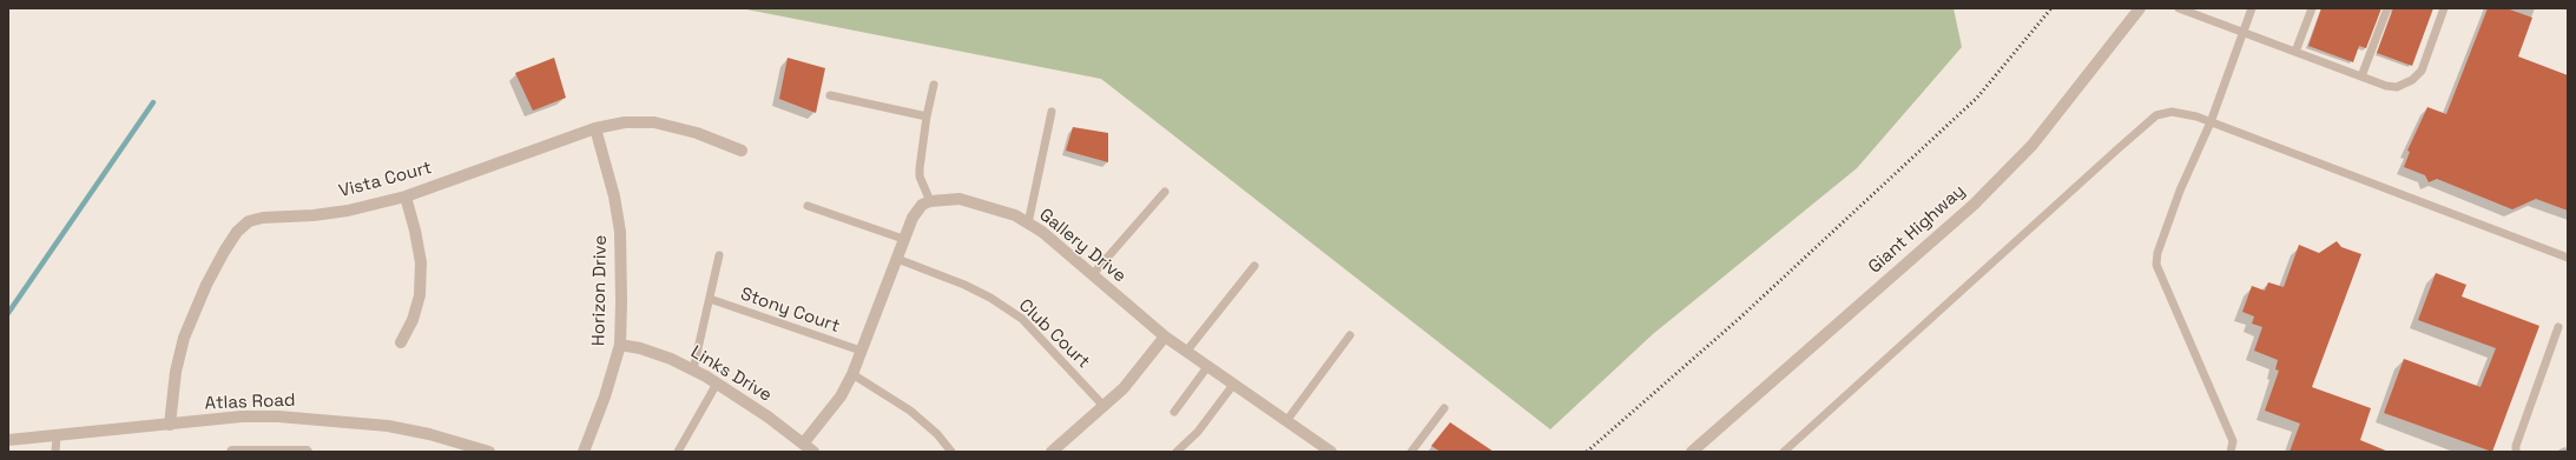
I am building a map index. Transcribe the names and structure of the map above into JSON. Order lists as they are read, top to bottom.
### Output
{
  "streets": {
    "street": [
      "Vista Court",
      "Giant Highway",
      "Gallery Drive",
      "Horizon Drive",
      "Links Drive",
      "Atlas Road"
    ],
    "lane": ["Stony Court", "Club Court"]
  },
  "crossings": [
    ["Vista Court", "Horizon Drive"],
    ["Vista Court", "Atlas Road"],
    ["Horizon Drive", "Links Drive"]
  ]
}
